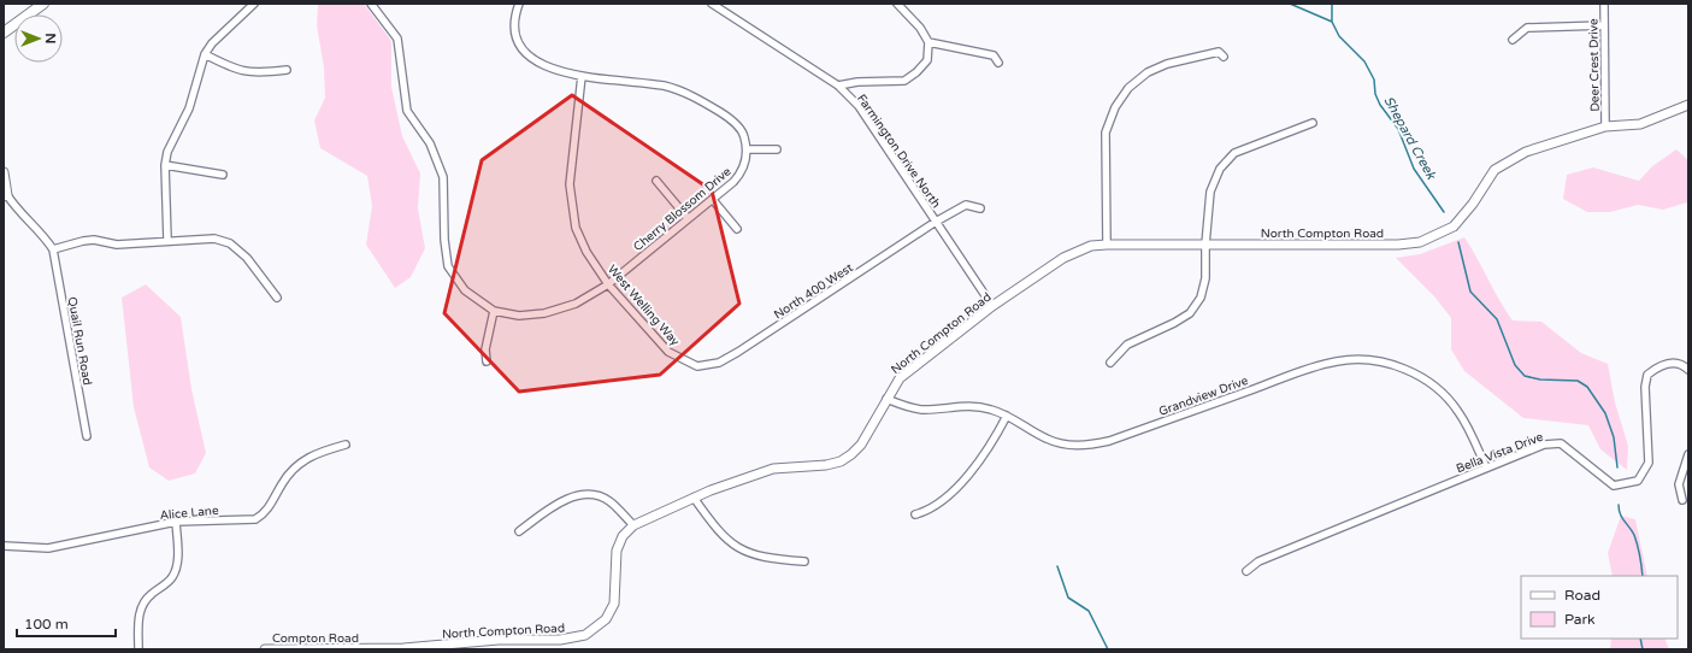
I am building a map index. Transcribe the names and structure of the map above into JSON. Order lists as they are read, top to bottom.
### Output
{
  "streets": {
    "street": [
      "Deer Crest Drive",
      "Farmington Drive North",
      "Cherry Blossom Drive",
      "North Compton Road",
      "North 400 West",
      "West Welling Way",
      "Quail Run Road",
      "Grandview Drive",
      "Bella Vista Drive",
      "Alice Lane",
      "Compton Road"
    ]
  },
  "crossings": [
    ["Deer Crest Drive", "North Compton Road"],
    ["Farmington Drive North", "North Compton Road"],
    ["Farmington Drive North", "North 400 West"],
    ["Cherry Blossom Drive", "West Welling Way"],
    ["North Compton Road", "Grandview Drive"],
    ["North Compton Road", "Compton Road"],
    ["North 400 West", "West Welling Way"],
    ["Grandview Drive", "Bella Vista Drive"]
  ],
  "water": ["Shepard Creek"],
  "legend": ["Road", "Park"],
  "scale_bar": "100 m",
  "north": "right"
}
